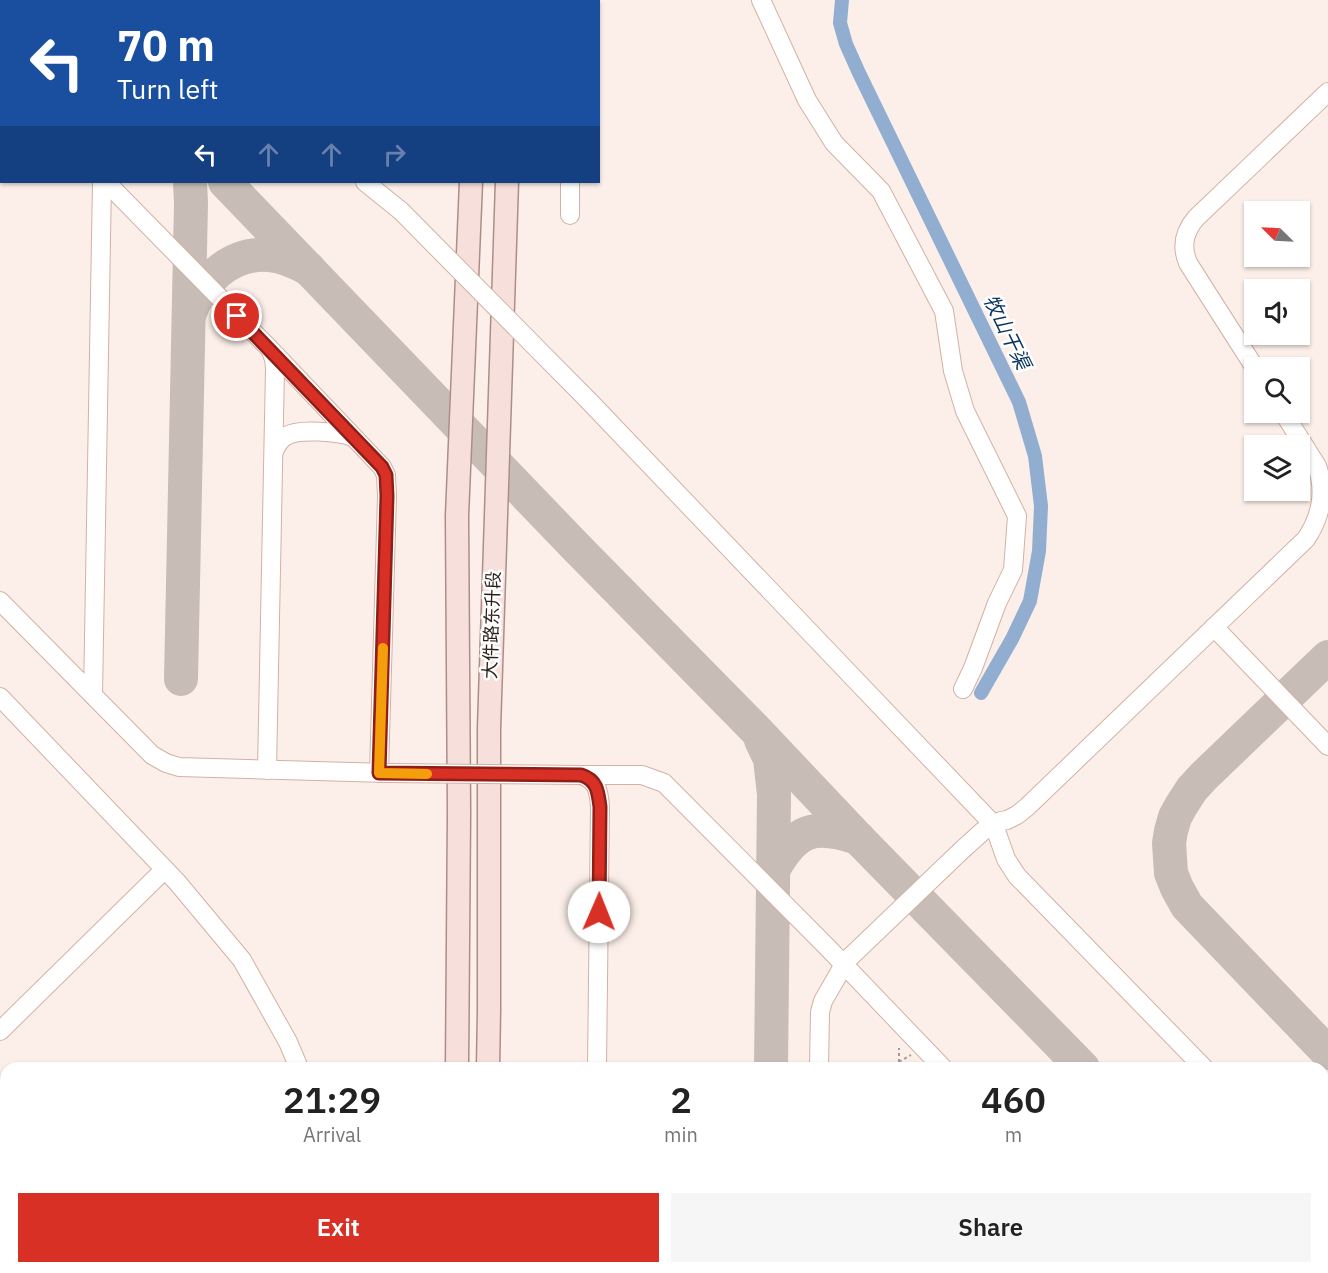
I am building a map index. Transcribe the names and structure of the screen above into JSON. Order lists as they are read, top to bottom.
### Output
{
  "streets": {
    "main road": ["大件路东升段"]
  },
  "water": ["牧山干渠"],
  "north": "top left",
  "page": {
    "turn": ["70 m", "Turn left"],
    "eta": [
      "21:29",
      "Arrival",
      "2",
      "min",
      "460",
      "m"
    ],
    "buttons": ["Exit", "Share"]
  }
}
